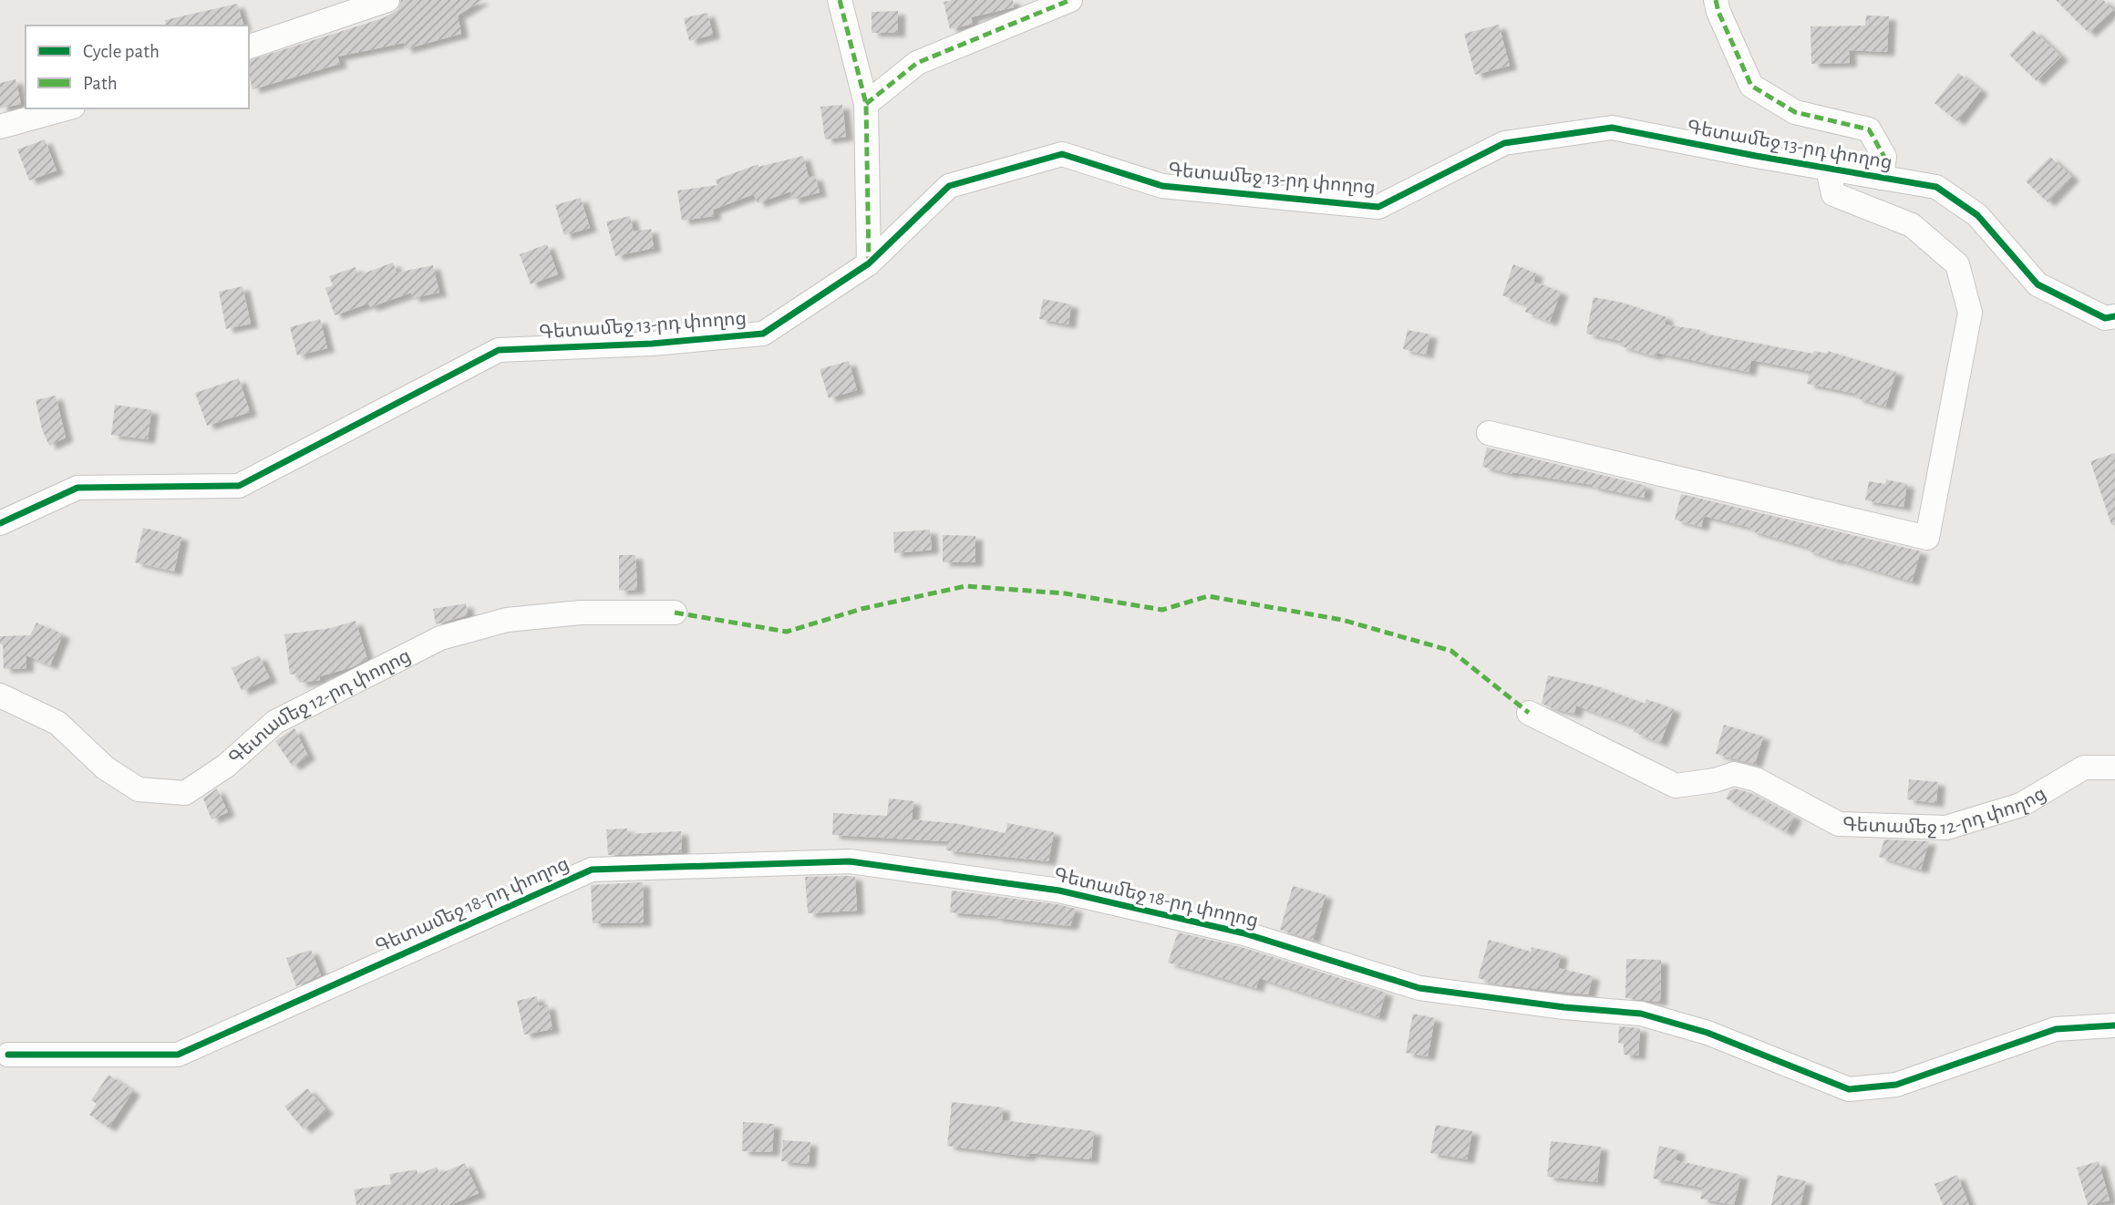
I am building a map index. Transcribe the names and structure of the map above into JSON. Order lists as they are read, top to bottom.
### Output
{
  "streets": {
    "street": ["Գետամեջ 13-րդ փողոց", "Գետամեջ 12-րդ փողոց", "Գետամեջ 18-րդ փողոց"]
  },
  "legend": ["Cycle path", "Path"]
}
